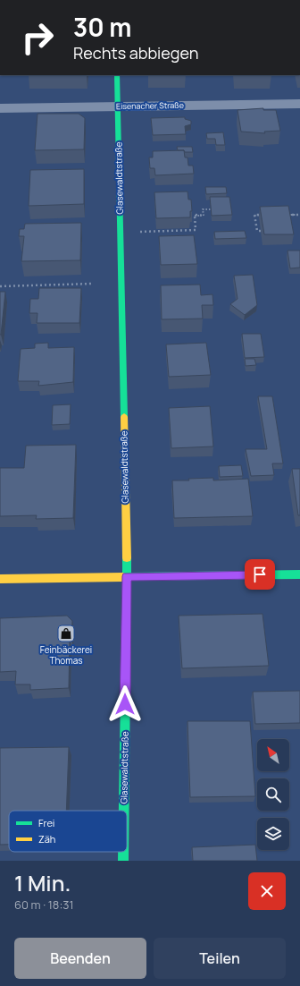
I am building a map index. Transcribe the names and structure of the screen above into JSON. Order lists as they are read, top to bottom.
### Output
{
  "streets": {
    "street": ["Eisenacher Straße", "Glasewaldtstraße"]
  },
  "crossings": [
    ["Eisenacher Straße", "Glasewaldtstraße"]
  ],
  "places": {
    "shop": ["Feinbäckerei Thomas"]
  },
  "legend": ["Frei", "Zäh"],
  "north": "top left",
  "page": {
    "turn": ["30 m", "Rechts abbiegen"],
    "heading": ["1 Min.", "60 m · 18:31"],
    "buttons": ["Beenden", "Teilen"]
  }
}
